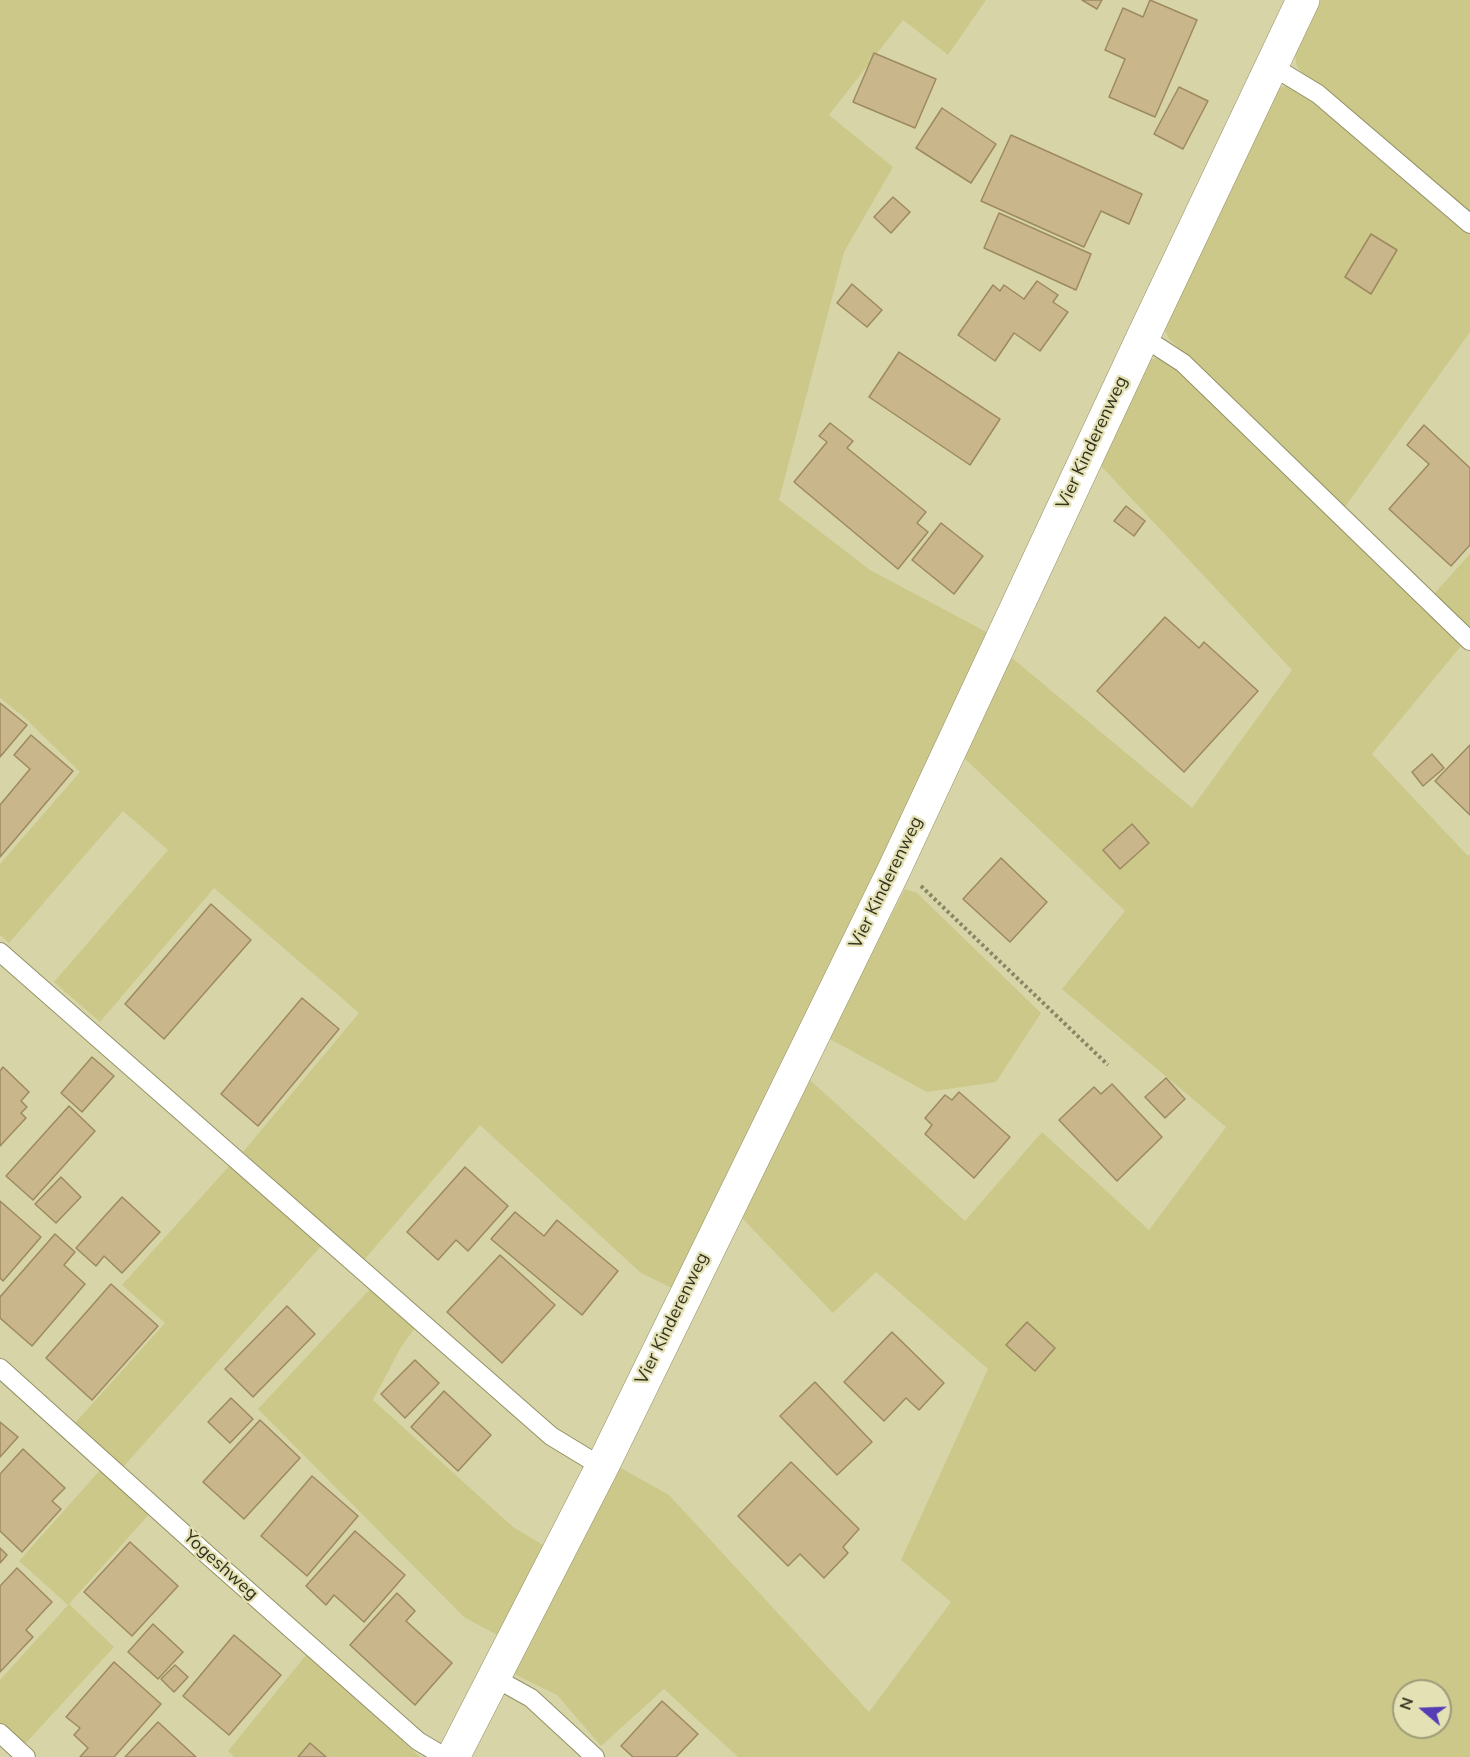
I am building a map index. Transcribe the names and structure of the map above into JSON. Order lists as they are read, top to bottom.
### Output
{
  "streets": {
    "street": ["Vier Kinderenweg"],
    "lane": ["Yogeshweg"]
  },
  "north": "left"
}
